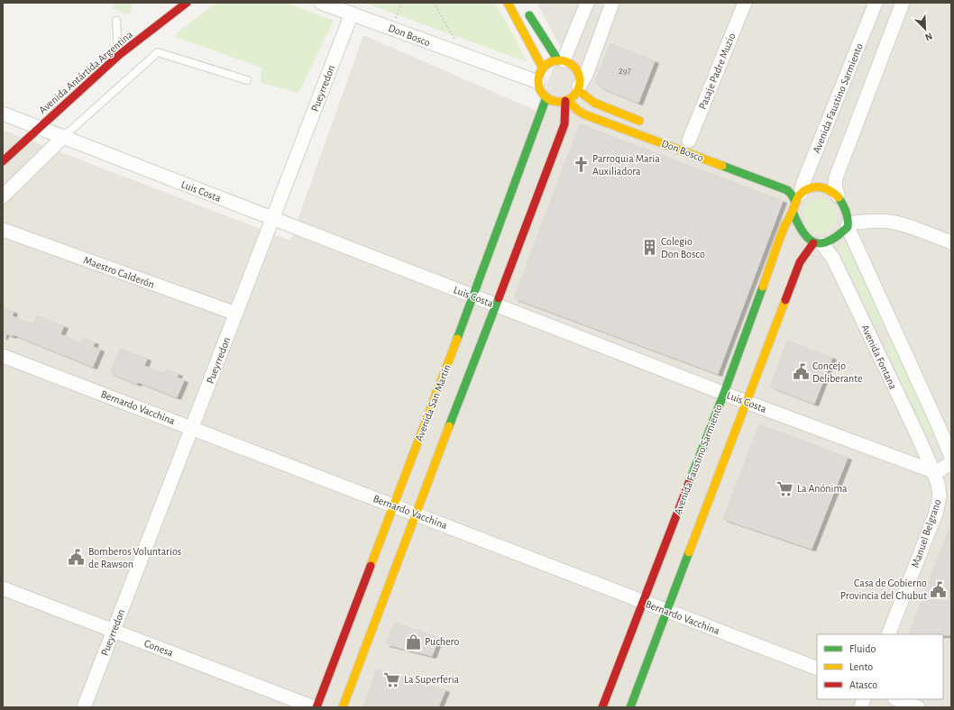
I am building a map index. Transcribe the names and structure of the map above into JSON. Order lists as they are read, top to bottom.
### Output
{
  "streets": {
    "main road": [
      "Don Bosco",
      "Avenida Antártida Argentina",
      "Avenida Faustino Sarmiento",
      "Avenida San Martín"
    ],
    "street": [
      "Pasaje Padre Muzio",
      "Pueyrredon",
      "Luis Costa",
      "Maestro Calderón",
      "Avenida Fontana",
      "Bernardo Vacchina",
      "Manuel Belgrano",
      "Conesa"
    ]
  },
  "crossings": [
    ["Don Bosco", "Pueyrredon"],
    ["Don Bosco", "Avenida Faustino Sarmiento"],
    ["Don Bosco", "Avenida Fontana"],
    ["Don Bosco", "Avenida San Martín"],
    ["Avenida Antártida Argentina", "Luis Costa"],
    ["Pueyrredon", "Luis Costa"],
    ["Pueyrredon", "Maestro Calderón"],
    ["Pueyrredon", "Bernardo Vacchina"],
    ["Pueyrredon", "Conesa"],
    ["Avenida Faustino Sarmiento", "Luis Costa"],
    ["Avenida Faustino Sarmiento", "Avenida Fontana"],
    ["Avenida Faustino Sarmiento", "Bernardo Vacchina"],
    ["Luis Costa", "Avenida Fontana"],
    ["Luis Costa", "Avenida San Martín"],
    ["Luis Costa", "Manuel Belgrano"],
    ["Avenida Fontana", "Manuel Belgrano"],
    ["Avenida San Martín", "Bernardo Vacchina"]
  ],
  "places": {
    "church": ["Parroquia Maria Auxiliadora"],
    "building": ["Colegio Don Bosco"],
    "public building": ["Concejo Deliberante", "Bomberos Voluntarios de Rawson", "Casa de Gobierno Provincia del Chubut"],
    "supermarket": ["La Anónima", "La Superferia"],
    "shop": ["Puchero"]
  },
  "house_numbers": ["297"],
  "legend": ["Fluido", "Lento", "Atasco"],
  "north": "bottom right"
}
